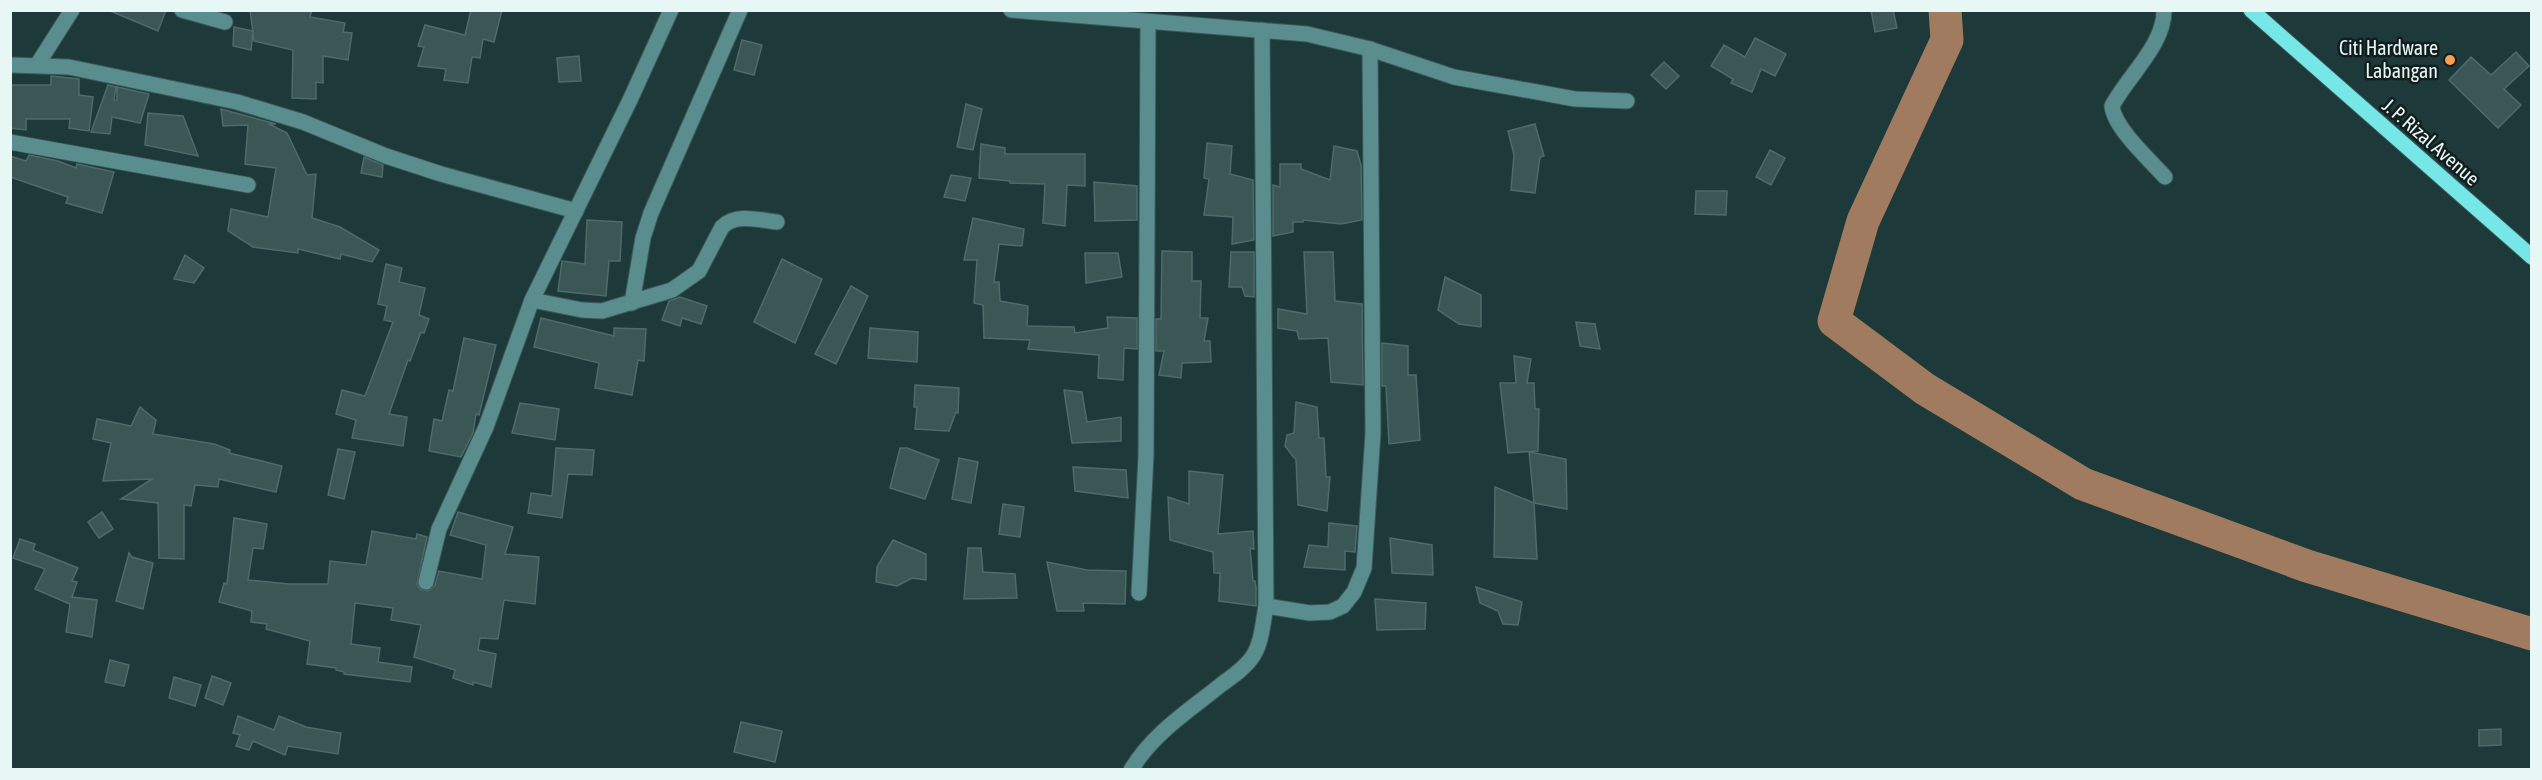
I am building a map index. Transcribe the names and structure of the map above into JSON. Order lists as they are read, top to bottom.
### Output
{
  "streets": {
    "main road": ["J. P. Rizal Avenue"]
  },
  "places": ["Citi Hardware Labangan"]
}
